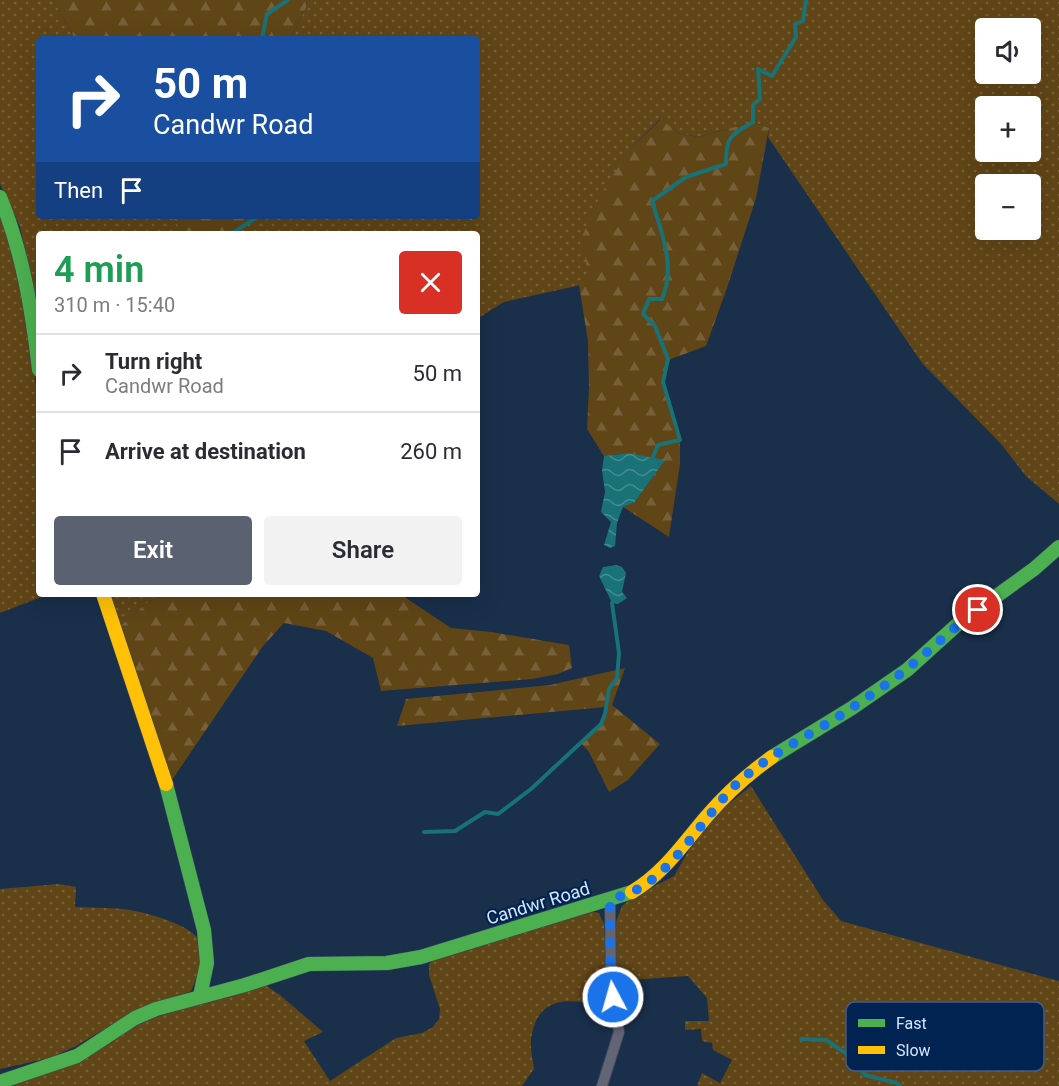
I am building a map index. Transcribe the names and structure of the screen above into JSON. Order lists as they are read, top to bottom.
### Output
{
  "streets": {
    "street": ["Candwr Road"]
  },
  "legend": ["Fast", "Slow"],
  "page": {
    "map_buttons": ["+", "−"],
    "turn": ["50 m", "Candwr Road"],
    "then": "Then",
    "heading": ["4 min", "310 m · 15:40"],
    "list": [
      {
        "name": "Turn right",
        "note": "Candwr Road",
        "value": "50 m"
      },
      {
        "name": "Arrive at destination",
        "value": "260 m"
      }
    ],
    "buttons": ["Exit", "Share"]
  }
}
